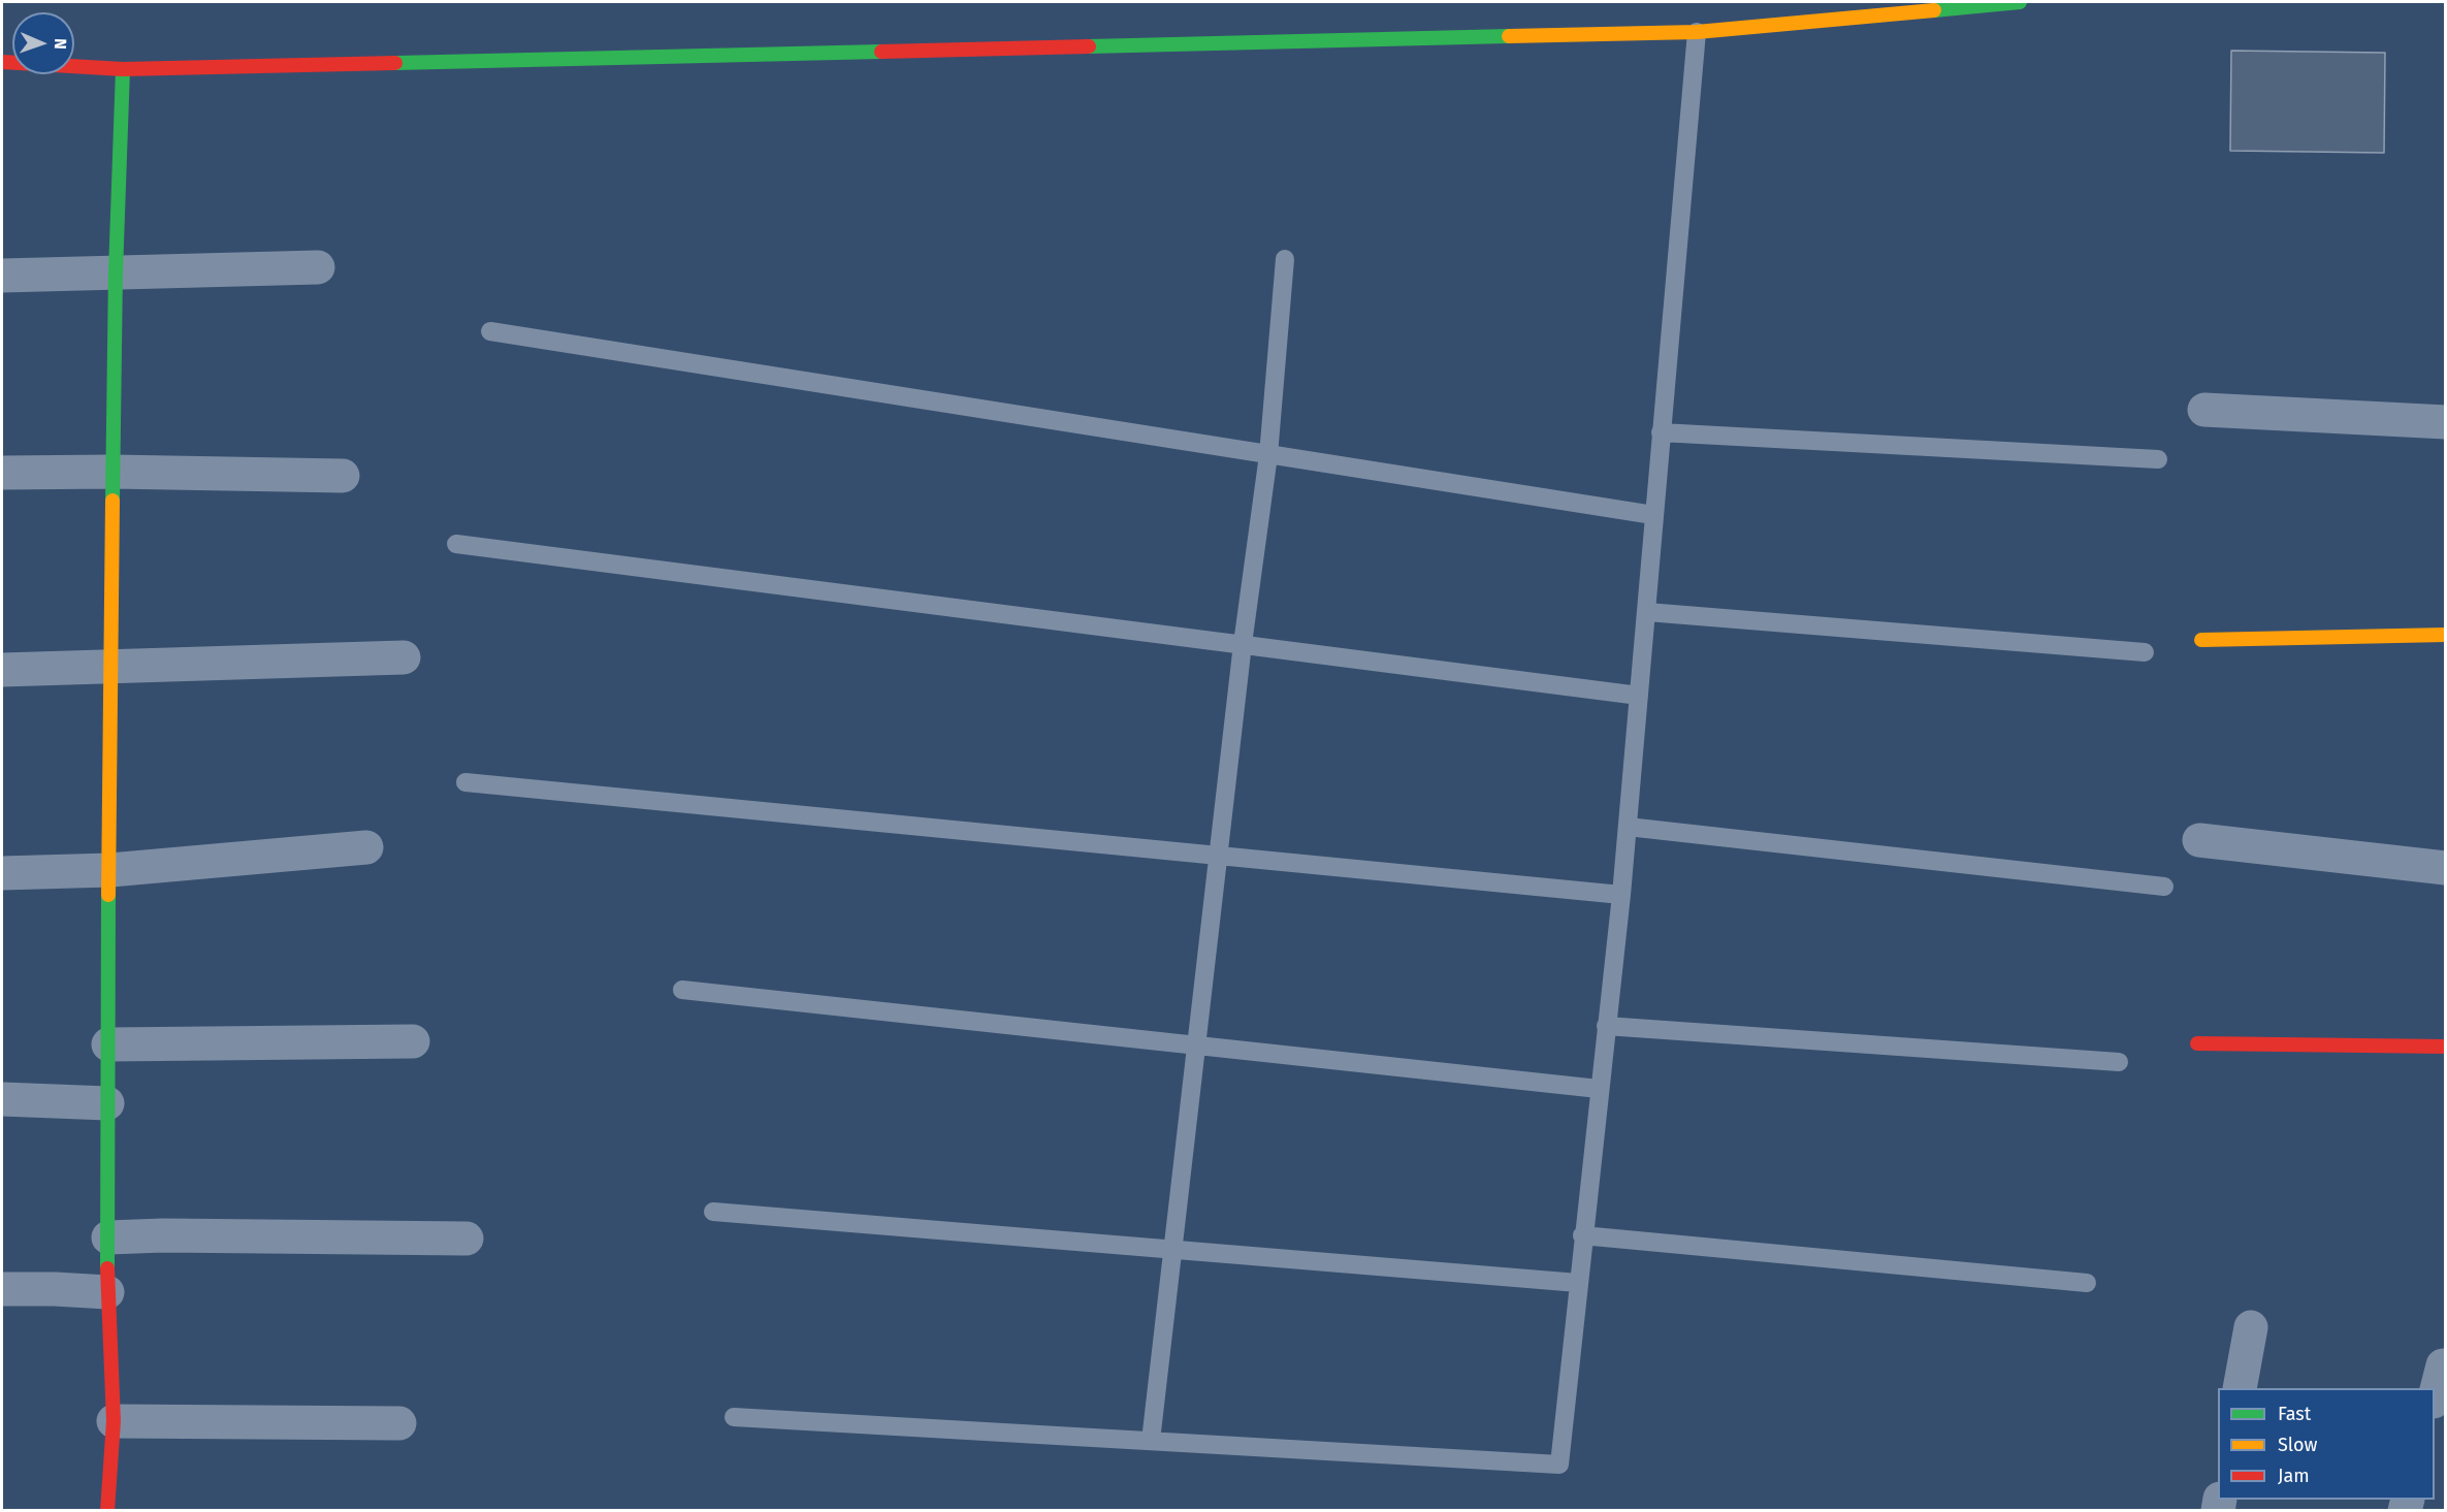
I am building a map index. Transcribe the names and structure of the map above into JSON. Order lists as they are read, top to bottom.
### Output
{
  "legend": ["Fast", "Slow", "Jam"],
  "north": "right"
}
